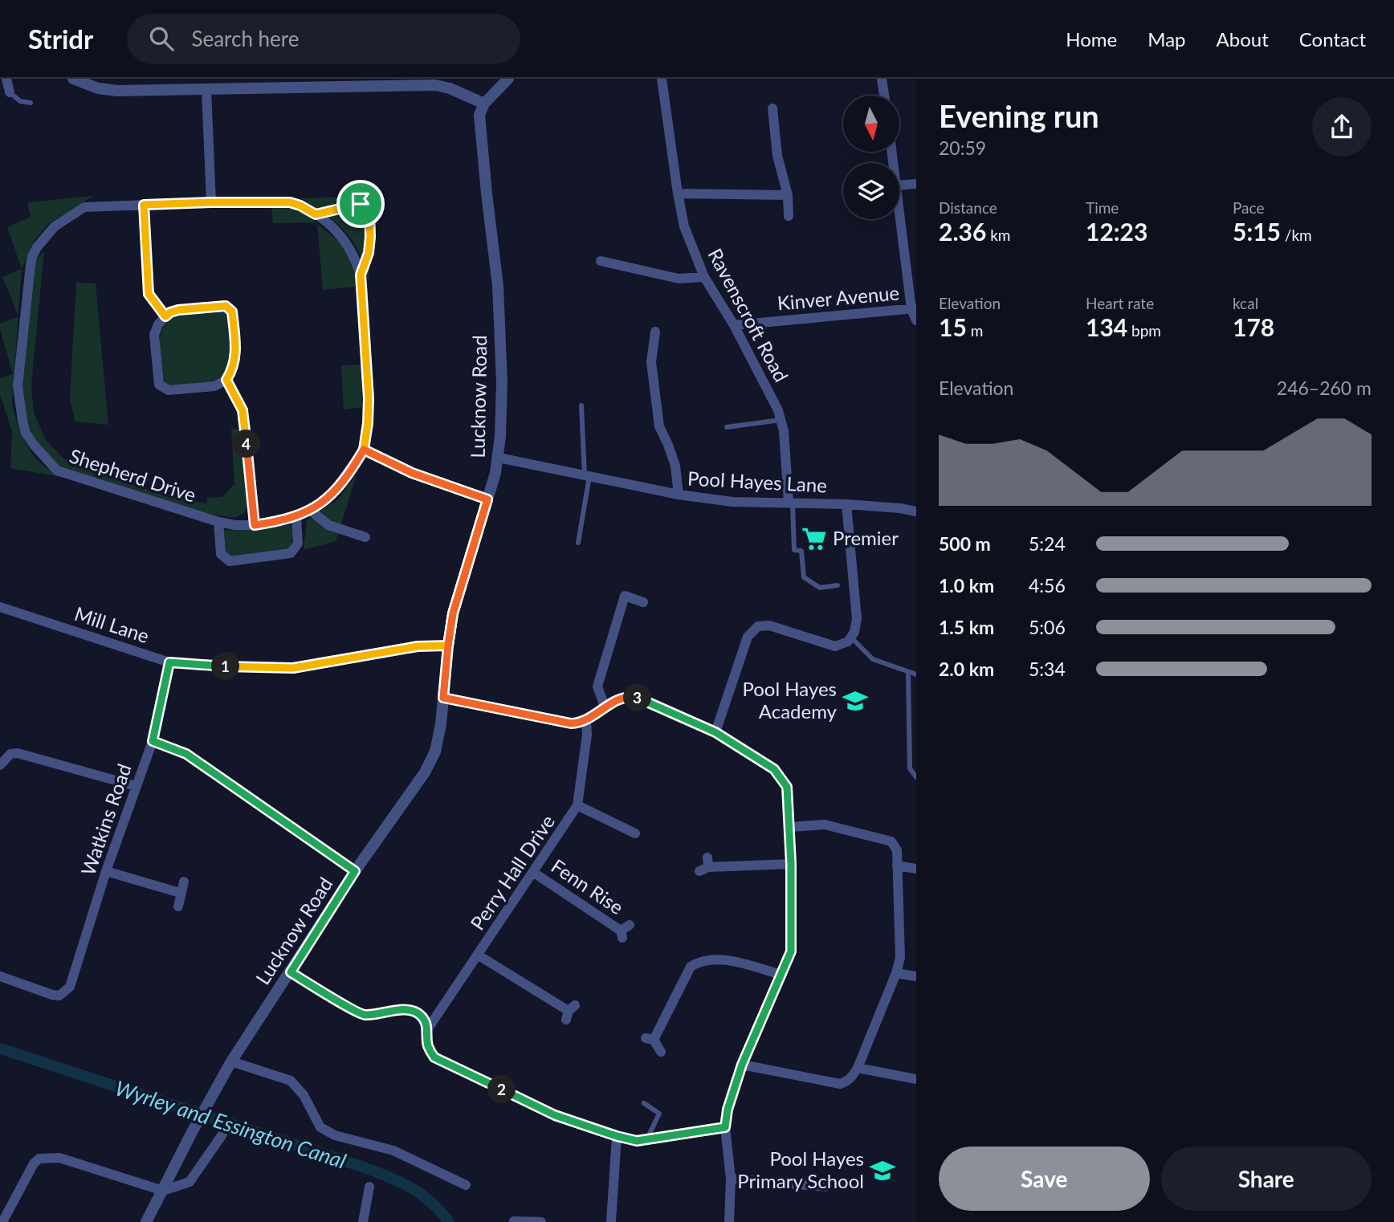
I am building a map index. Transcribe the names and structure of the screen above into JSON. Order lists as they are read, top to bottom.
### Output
{
  "streets": {
    "street": [
      "Kinver Avenue",
      "Ravenscroft Road",
      "Lucknow Road",
      "Shepherd Drive",
      "Pool Hayes Lane",
      "Mill Lane",
      "Watkins Road",
      "Perry Hall Drive",
      "Fenn Rise"
    ]
  },
  "crossings": [
    ["Kinver Avenue", "Ravenscroft Road"],
    ["Ravenscroft Road", "Pool Hayes Lane"],
    ["Lucknow Road", "Pool Hayes Lane"],
    ["Lucknow Road", "Mill Lane"],
    ["Mill Lane", "Watkins Road"],
    ["Perry Hall Drive", "Fenn Rise"]
  ],
  "water": ["Wyrley and Essington Canal"],
  "places": {
    "supermarket": ["Premier"],
    "school or university": ["Pool Hayes Academy", "Pool Hayes Primary School"]
  },
  "north": "bottom",
  "page": {
    "header": "Stridr",
    "search": "Search here",
    "nav": [
      "Home",
      "Map",
      "About",
      "Contact"
    ],
    "heading": ["Evening run", "20:59"],
    "stats": [
      ["Distance", "2.36 km"],
      ["Time", "12:23"],
      ["Pace", "5:15 /km"],
      ["Elevation", "15 m"],
      ["Heart rate", "134 bpm"],
      ["kcal", "178"]
    ],
    "chart": ["Elevation", "246–260 m"],
    "pins": [
      "4",
      "1",
      "3",
      "2"
    ],
    "list": [
      {
        "name": "500 m",
        "note": "5:24"
      },
      {
        "name": "1.0 km",
        "note": "4:56"
      },
      {
        "name": "1.5 km",
        "note": "5:06"
      },
      {
        "name": "2.0 km",
        "note": "5:34"
      }
    ],
    "buttons": ["Save", "Share"]
  }
}
